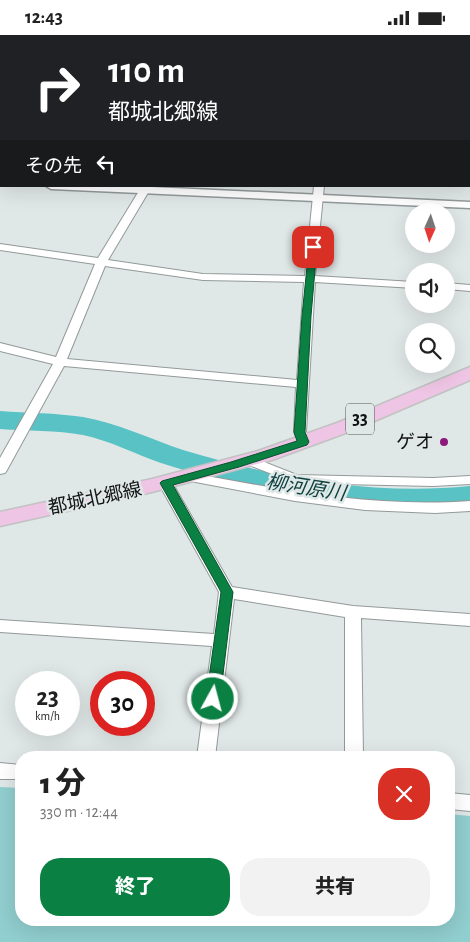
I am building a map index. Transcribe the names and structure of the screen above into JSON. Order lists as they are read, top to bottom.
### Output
{
  "streets": {
    "main road": ["33", "都城北郷線"]
  },
  "water": ["柳河原川"],
  "places": ["ゲオ"],
  "north": "bottom",
  "page": {
    "status": "12:43",
    "turn": ["110 m", "都城北郷線"],
    "then": "その先",
    "speed": "23 km/h",
    "limit": "30",
    "heading": ["1 分", "330 m · 12:44"],
    "buttons": ["終了", "共有"]
  }
}
